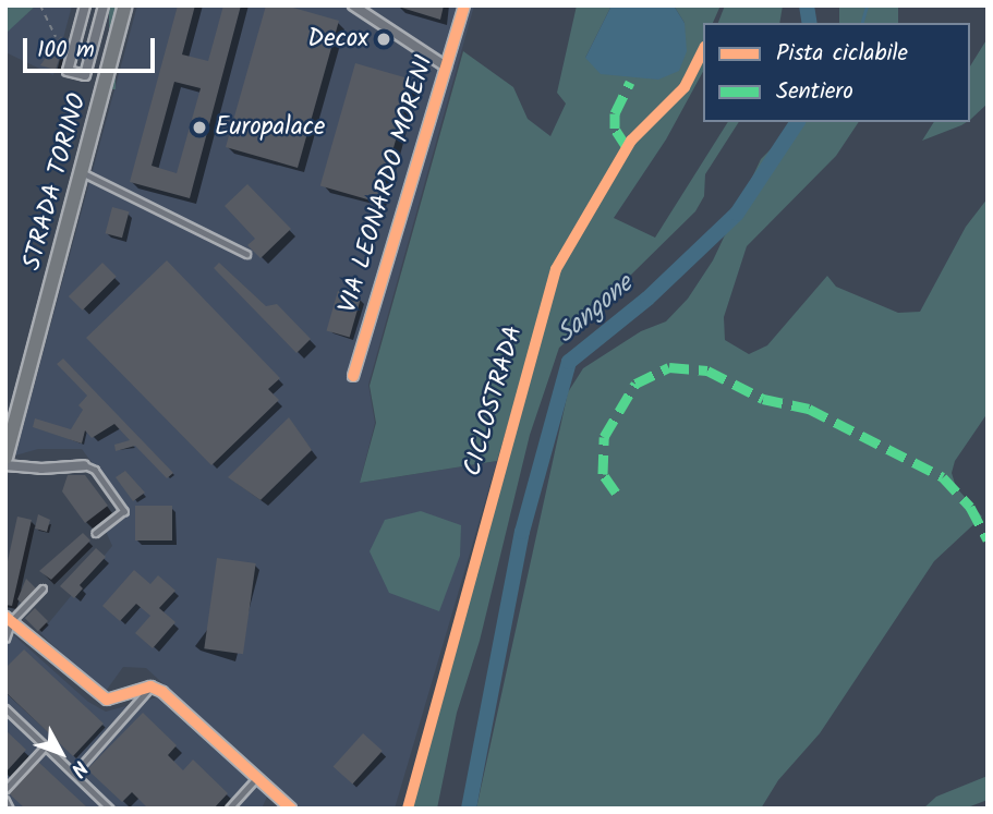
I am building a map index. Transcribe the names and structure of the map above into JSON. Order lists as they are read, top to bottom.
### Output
{
  "streets": {
    "main road": ["STRADA TORINO"],
    "street": ["VIA LEONARDO MORENI"],
    "cycle path": ["CICLOSTRADA"]
  },
  "water": ["Sangone"],
  "places": ["Decox", "Europalace"],
  "legend": ["Pista ciclabile", "Sentiero"],
  "scale_bar": "100 m",
  "north": "bottom right"
}
